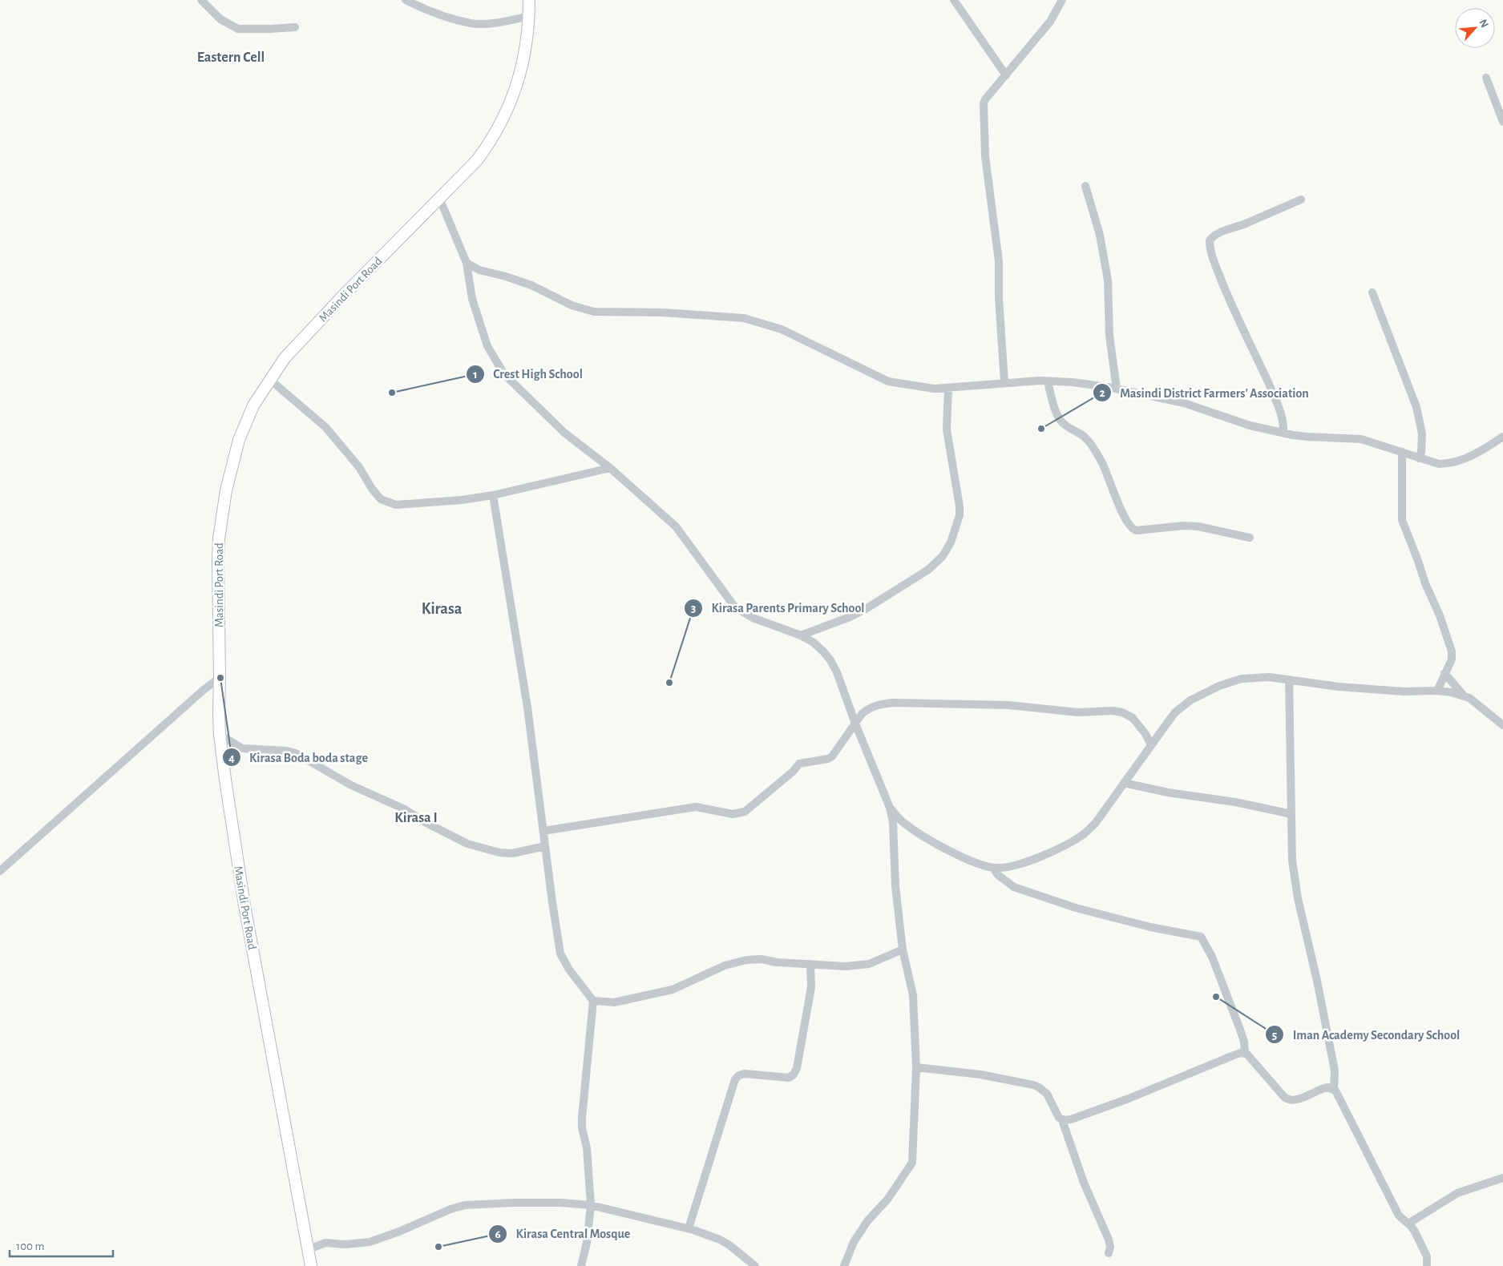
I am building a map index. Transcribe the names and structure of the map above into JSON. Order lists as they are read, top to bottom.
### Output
{
  "streets": {
    "main road": ["Masindi Port Road"]
  },
  "districts": ["Eastern Cell", "Kirasa", "Kirasa I"],
  "places": [
    "Crest High School",
    "Masindi District Farmers' Association",
    "Kirasa Boda boda stage",
    "Kirasa Parents Primary School",
    "Iman Academy Secondary School",
    "Kirasa Central Mosque"
  ],
  "scale_bar": "100 m",
  "north": "top right"
}
